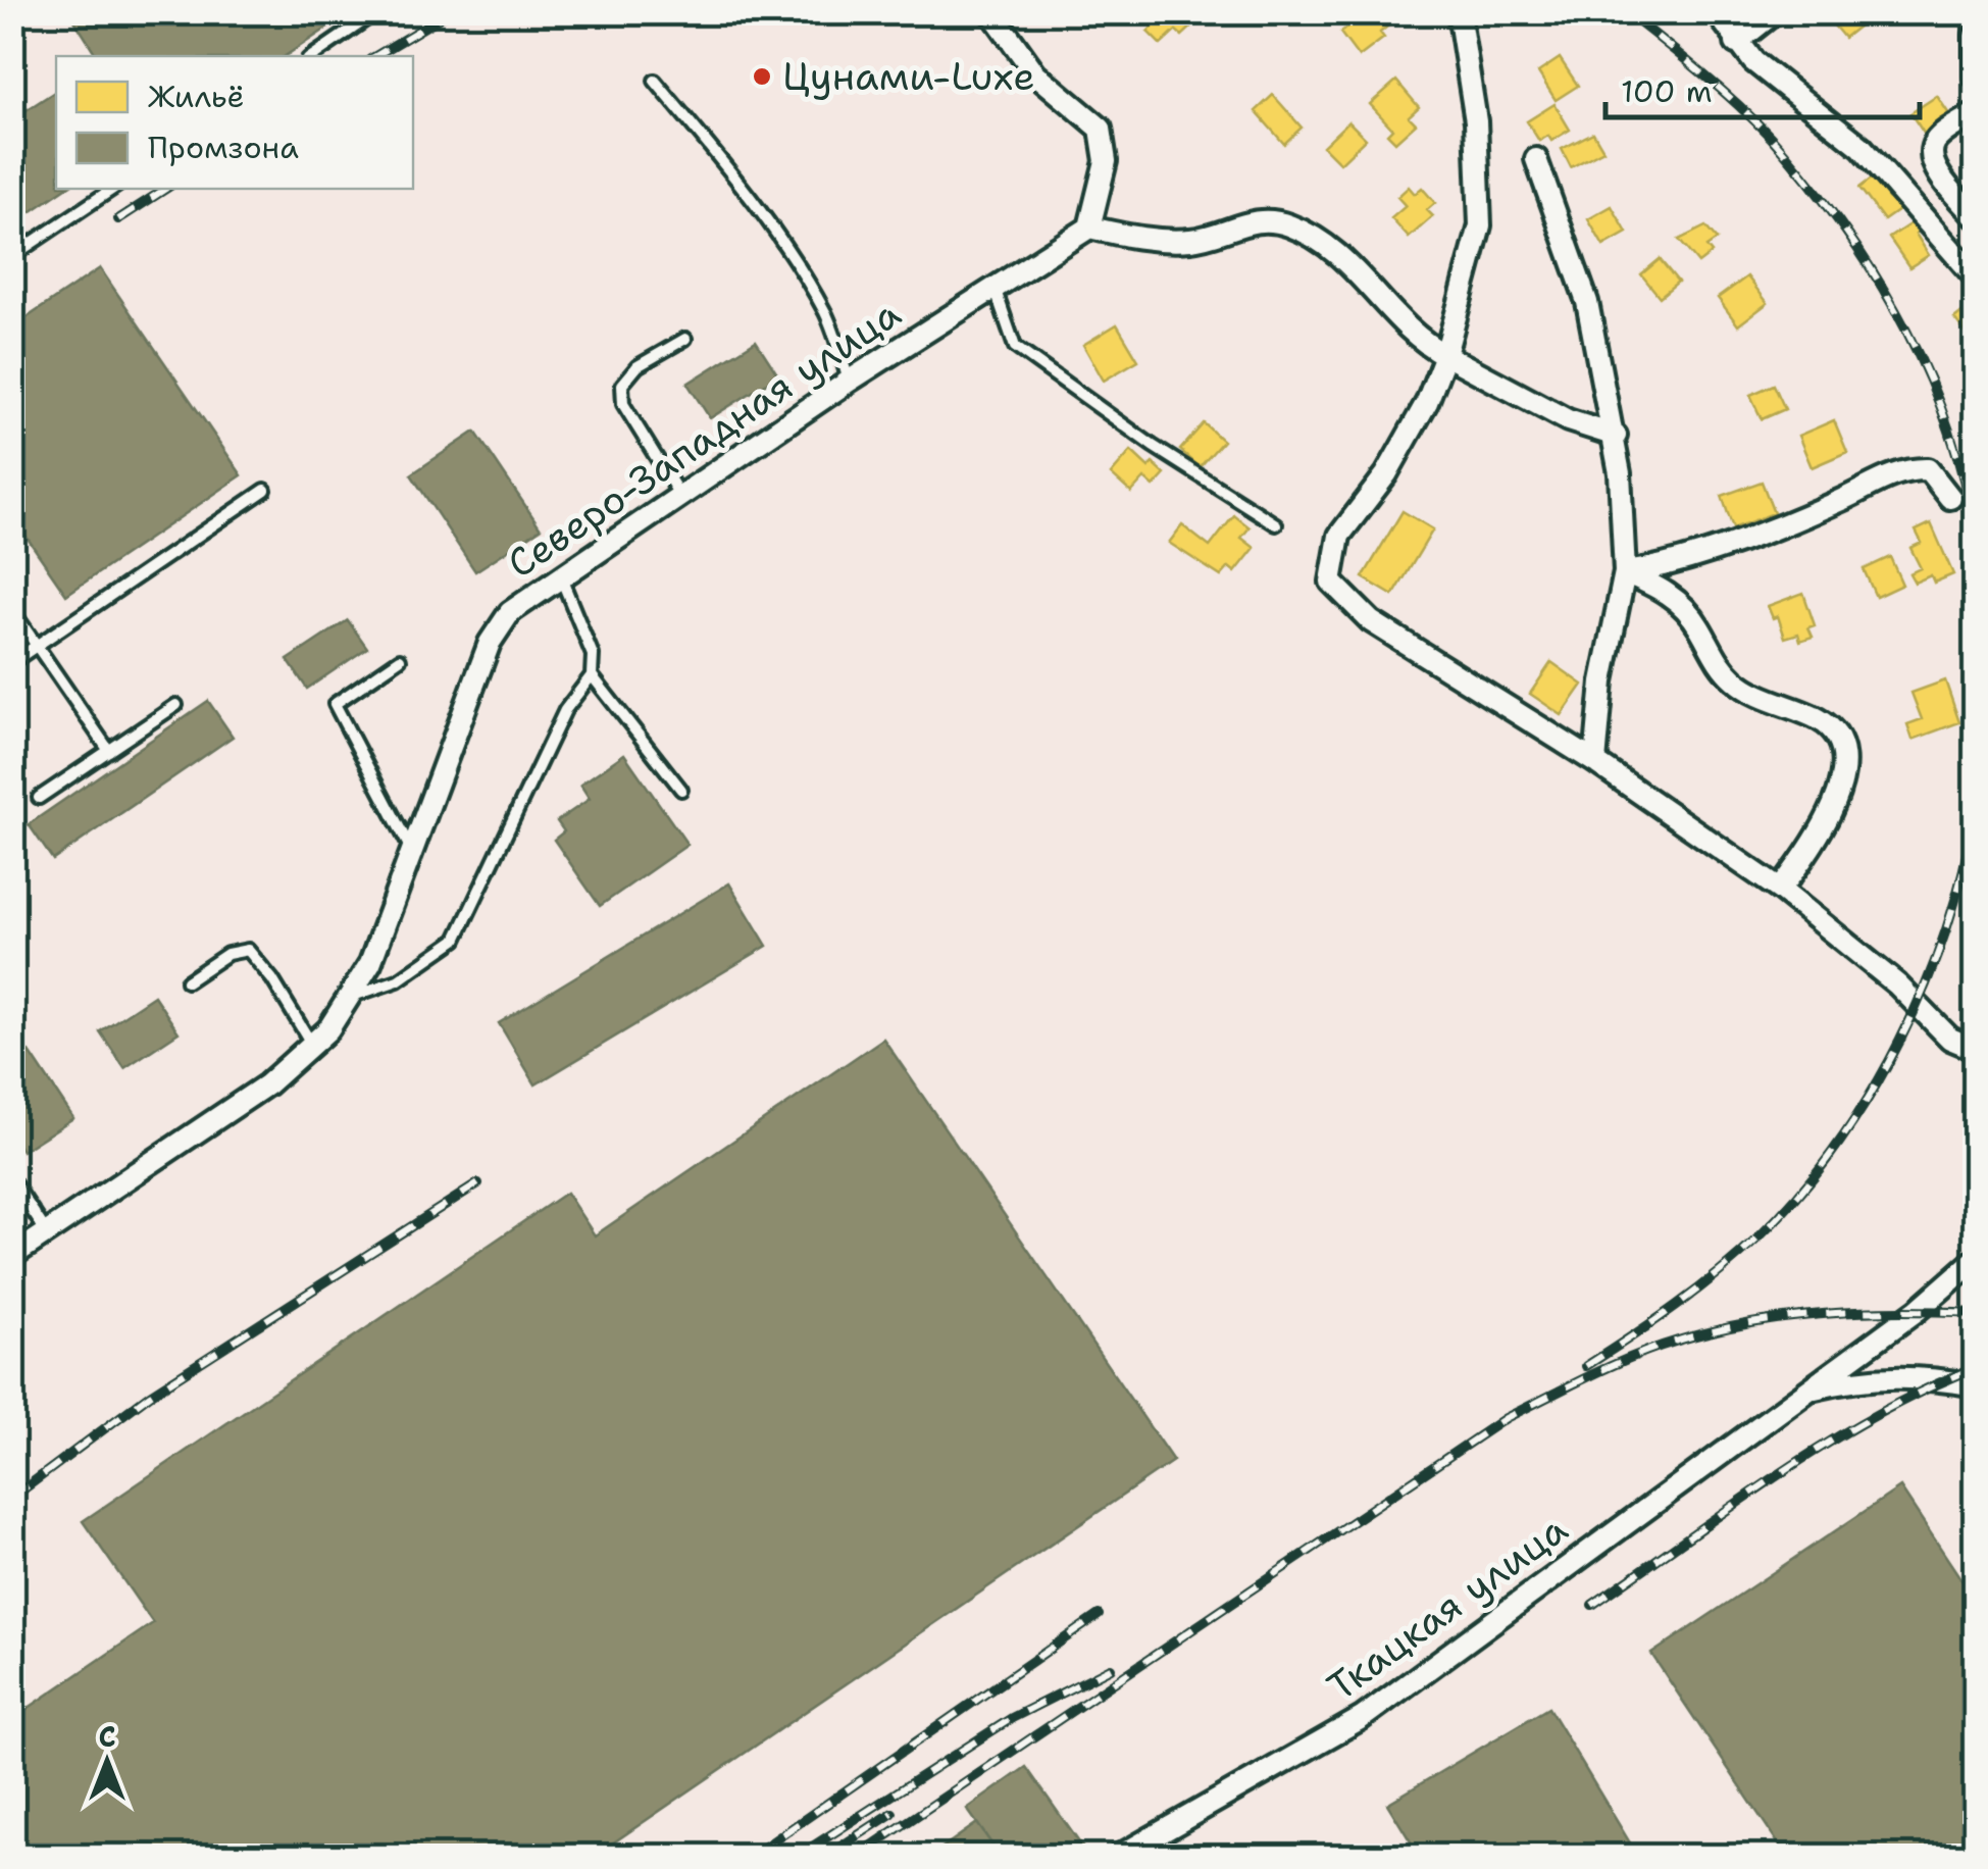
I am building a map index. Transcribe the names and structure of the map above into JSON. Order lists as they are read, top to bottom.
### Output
{
  "streets": {
    "street": ["Северо-Западная улица", "Ткацкая улица"]
  },
  "places": ["Цунами-Luxe"],
  "legend": ["Жильё", "Промзона"],
  "scale_bar": "100 m",
  "north": "top"
}
